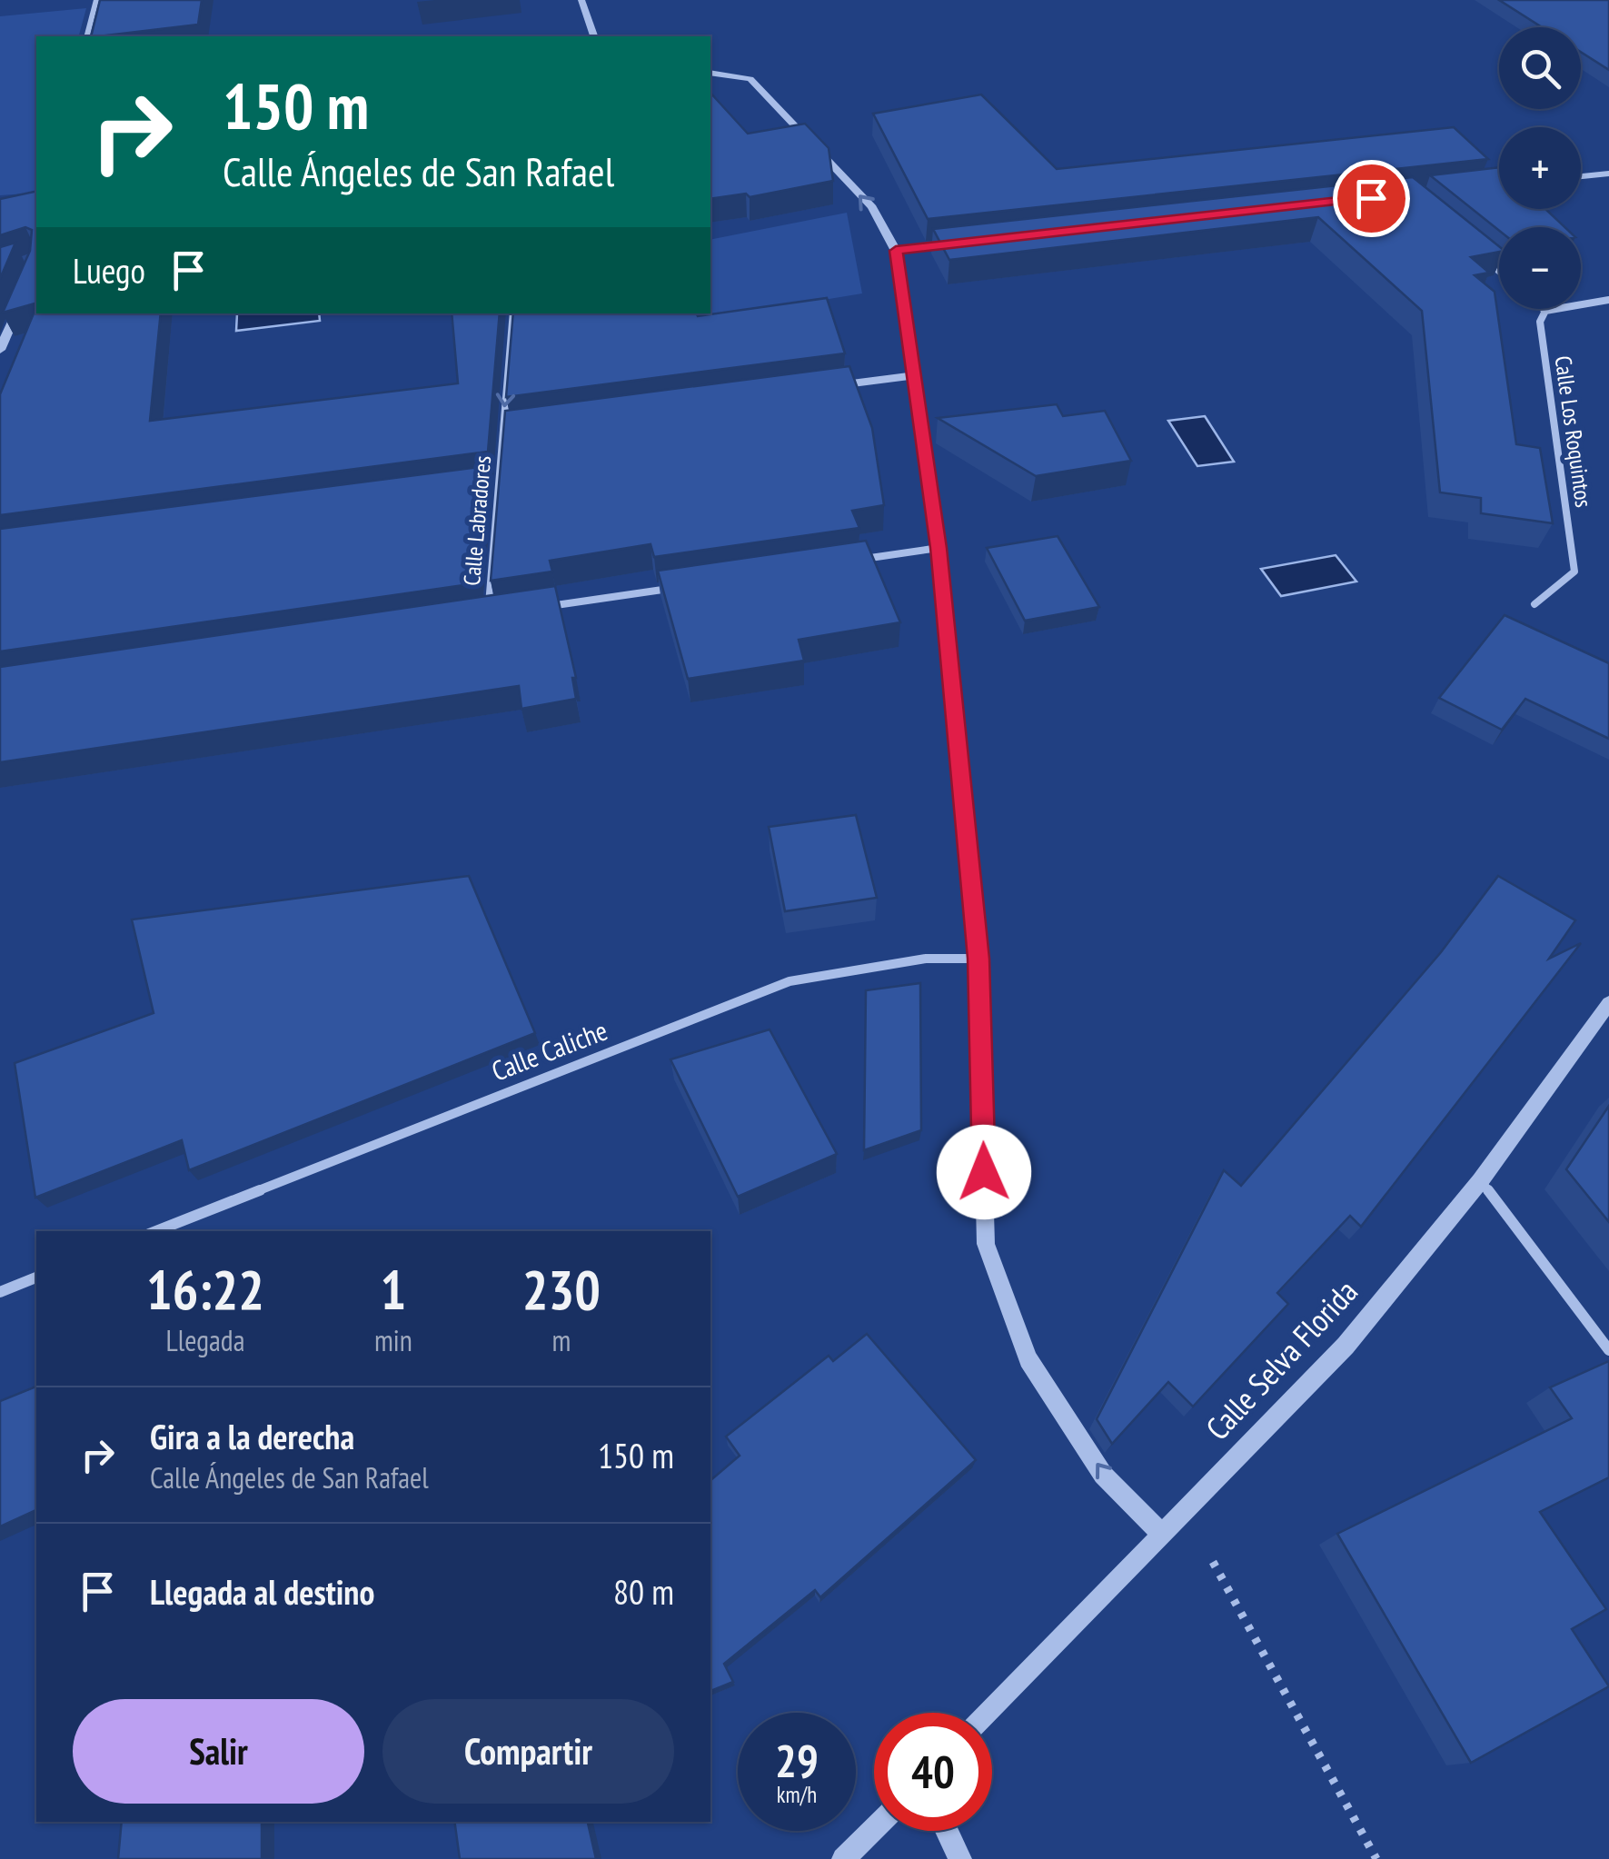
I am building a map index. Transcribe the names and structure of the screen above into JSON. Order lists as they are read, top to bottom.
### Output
{
  "streets": {
    "street": [
      "Calle Los Roquintos",
      "Calle Labradores",
      "Calle Caliche",
      "Calle Selva Florida"
    ]
  },
  "one_way": ["Calle Labradores"],
  "page": {
    "map_buttons": ["+", "−"],
    "turn": ["150 m", "Calle Ángeles de San Rafael"],
    "then": "Luego",
    "eta": [
      "16:22",
      "Llegada",
      "1",
      "min",
      "230",
      "m"
    ],
    "list": [
      {
        "name": "Gira a la derecha",
        "note": "Calle Ángeles de San Rafael",
        "value": "150 m"
      },
      {
        "name": "Llegada al destino",
        "value": "80 m"
      }
    ],
    "buttons": ["Salir", "Compartir"],
    "speed": "29 km/h",
    "limit": "40"
  }
}
